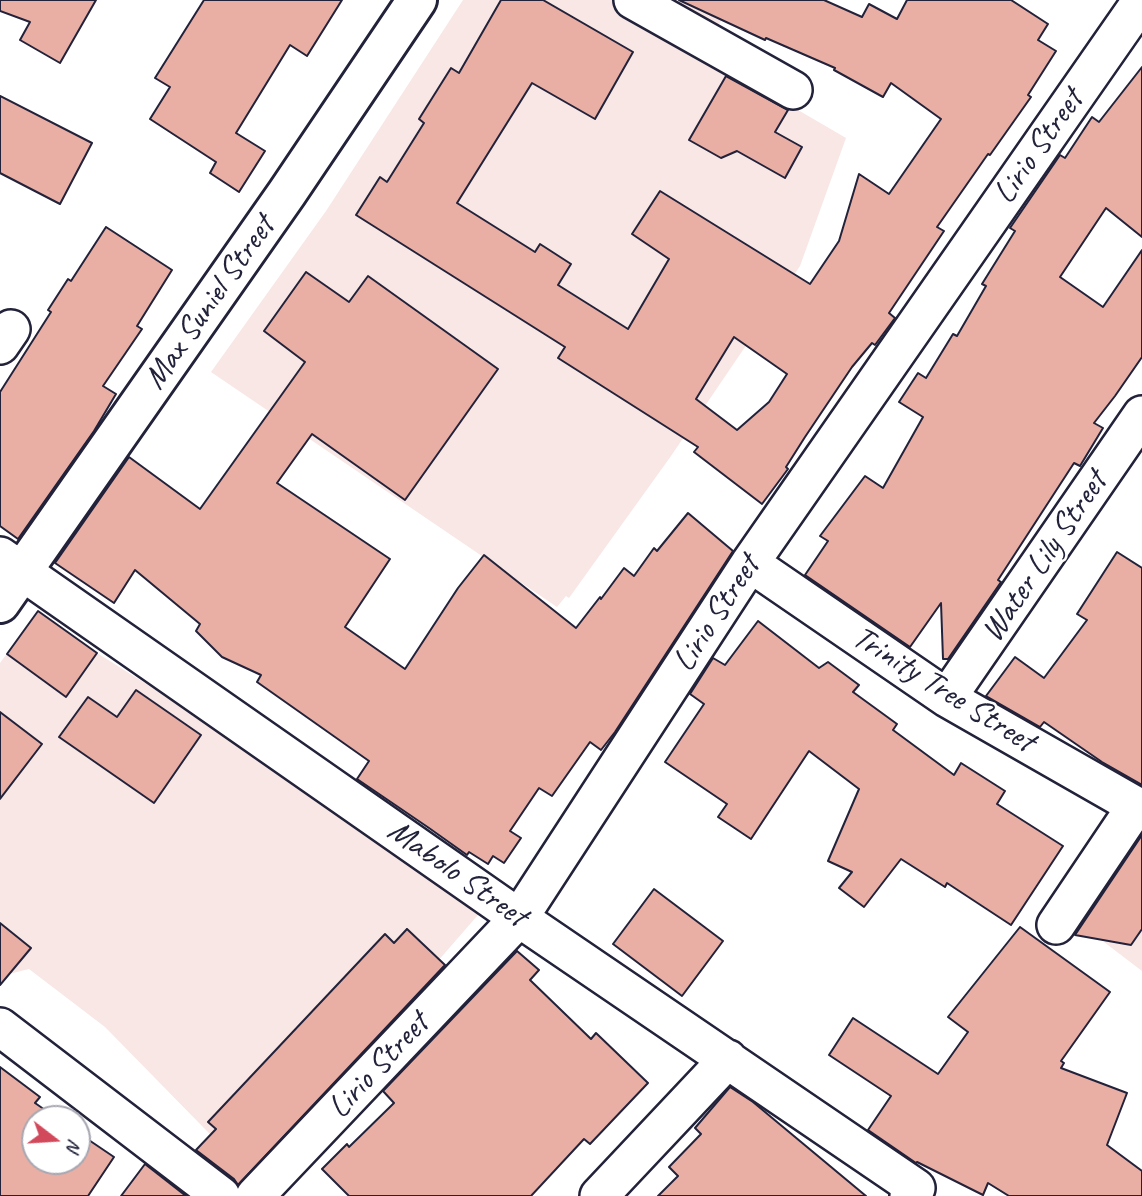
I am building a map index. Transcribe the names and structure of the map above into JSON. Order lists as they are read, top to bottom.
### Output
{
  "streets": {
    "main road": ["Max Suniel Street"],
    "street": [
      "Lirio Street",
      "Water Lily Street",
      "Trinity Tree Street",
      "Mabolo Street"
    ]
  },
  "crossings": [
    ["Lirio Street", "Trinity Tree Street"],
    ["Lirio Street", "Mabolo Street"],
    ["Max Suniel Street", "Mabolo Street"],
    ["Water Lily Street", "Trinity Tree Street"]
  ],
  "north": "right"
}
